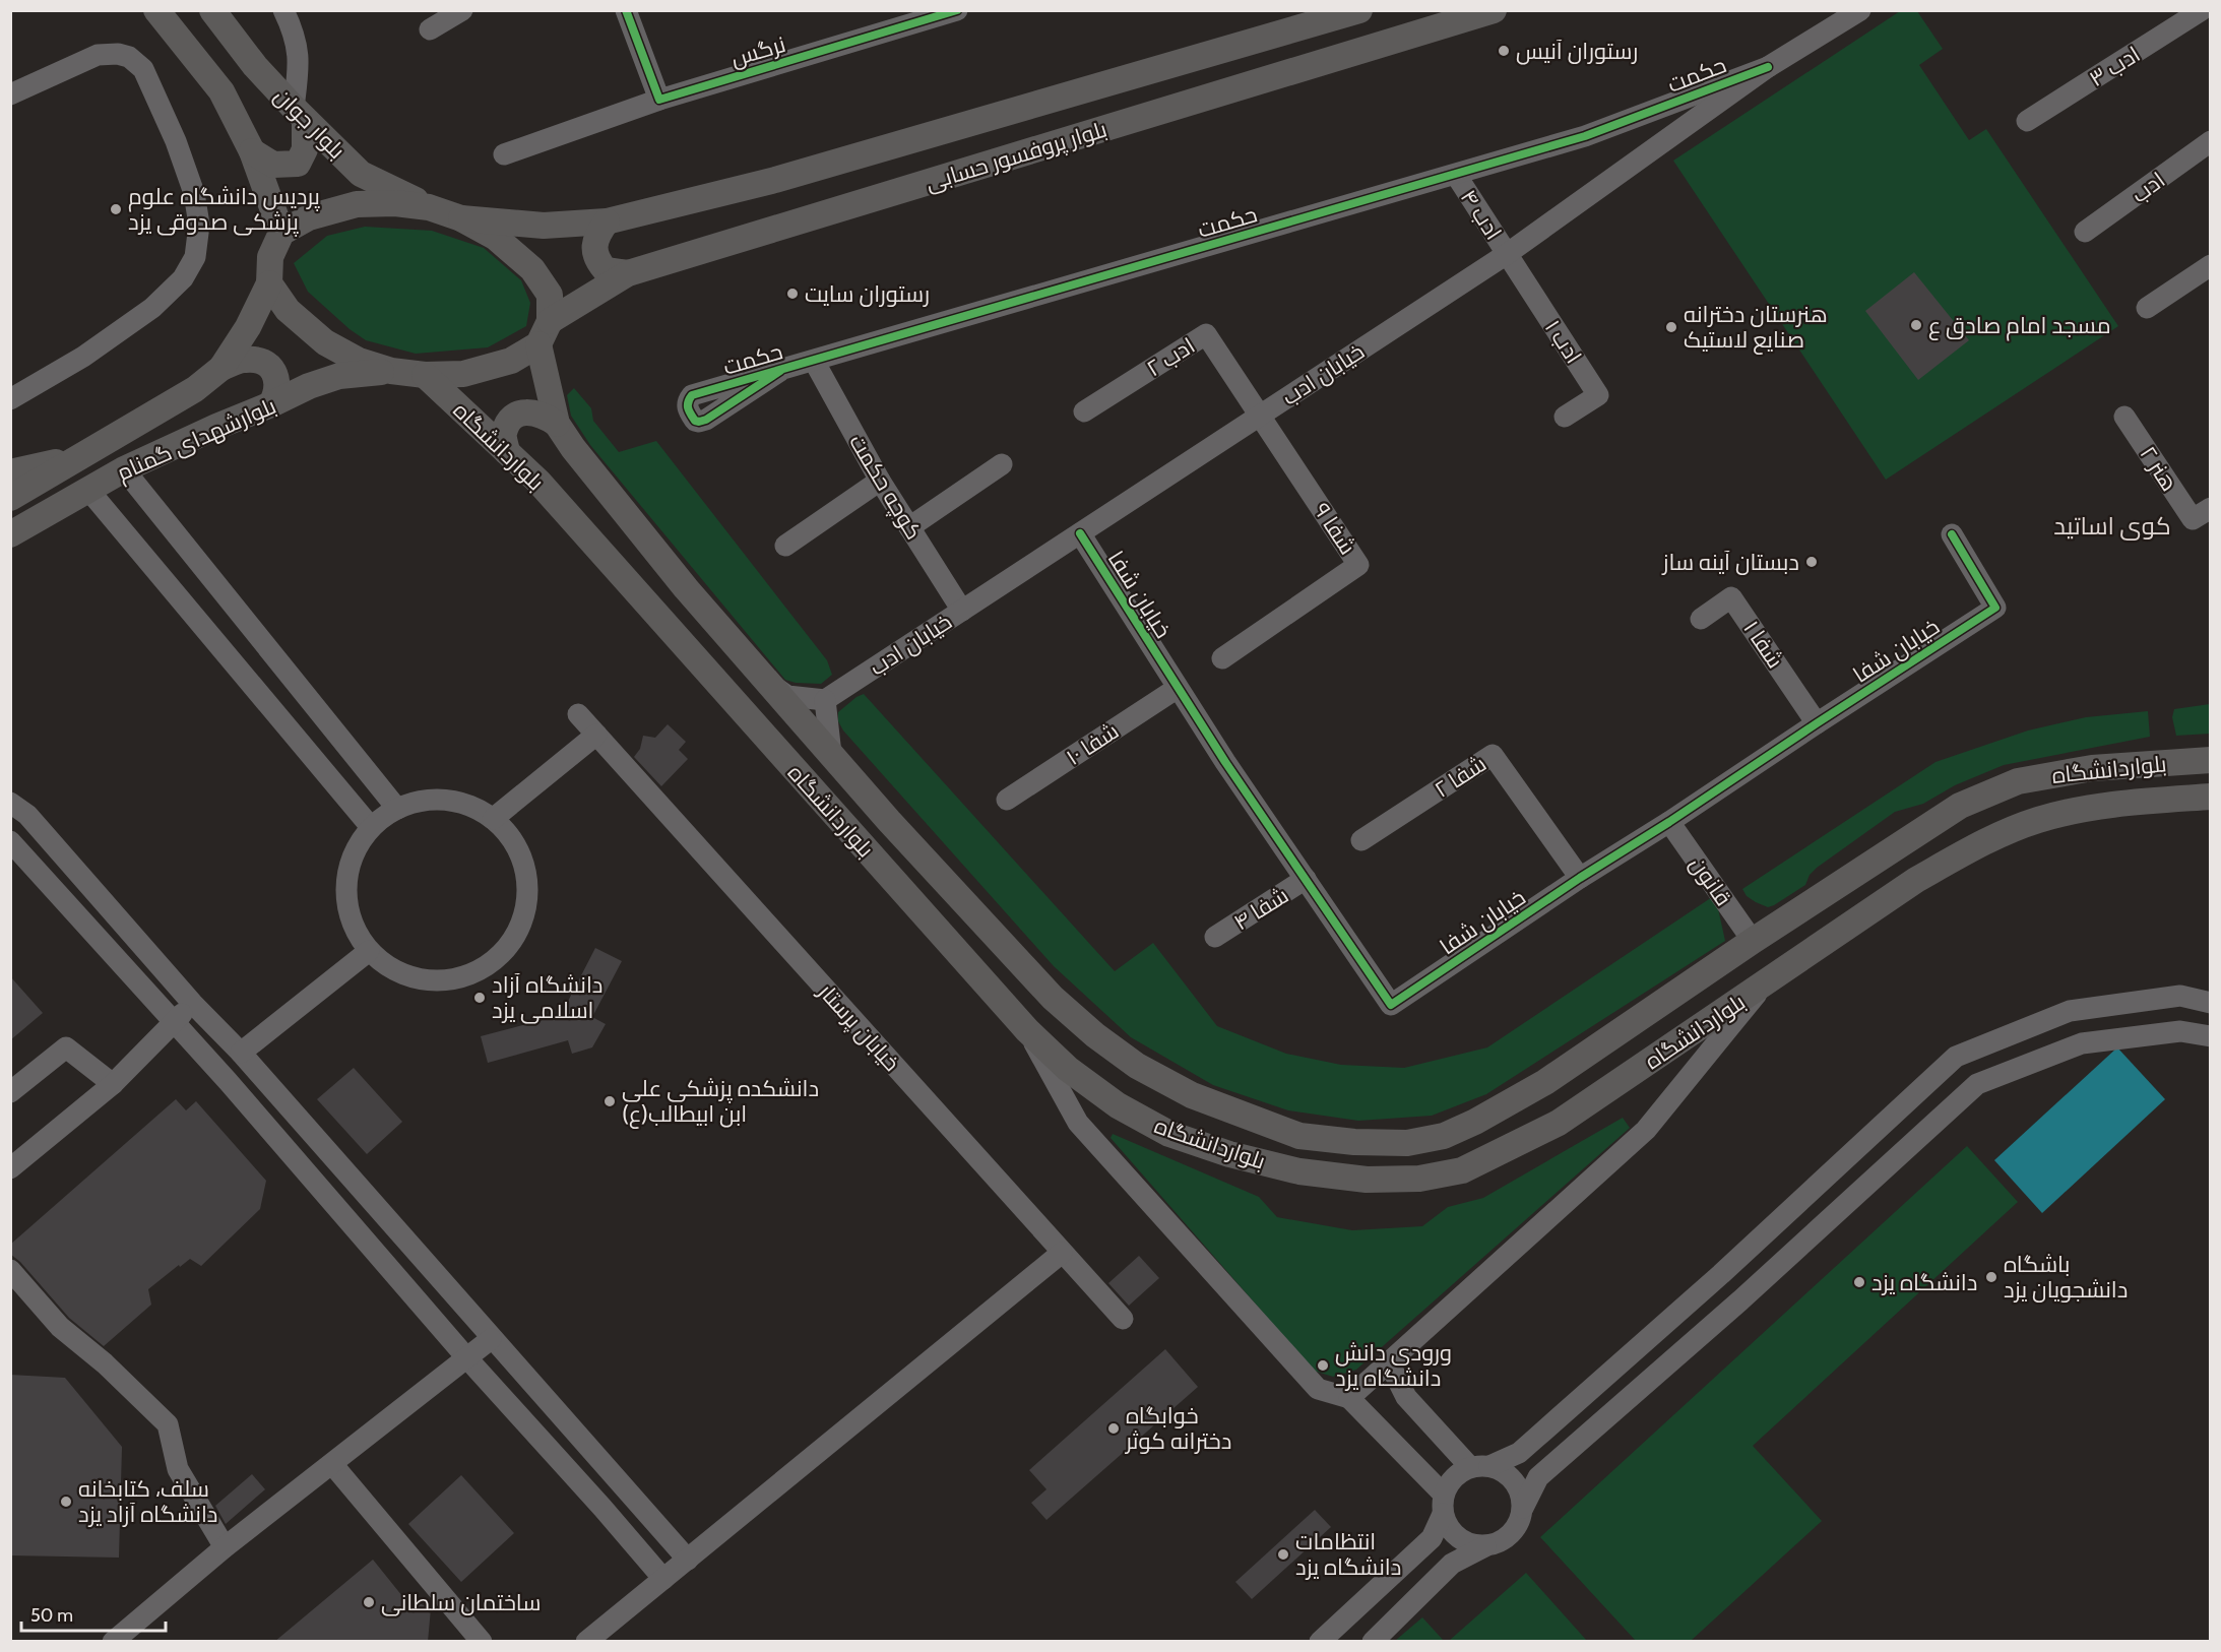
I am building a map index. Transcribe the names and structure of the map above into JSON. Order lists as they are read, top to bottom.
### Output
{
  "streets": {
    "main road": [
      "بلوار جوان",
      "بلوار پروفسور حسابی",
      "بلوارشهدای گمنام",
      "بلواردانشگاه"
    ],
    "street": [
      "نرگس",
      "ادب ۳",
      "حکمت",
      "ادب",
      "ادب ۴",
      "ادب ۱",
      "ادب ۲",
      "خیابان ادب",
      "هنر ۲",
      "کوچه حکمت",
      "شفا ۹",
      "خیابان شفا",
      "شفا ۱",
      "شفا ۱۰",
      "شفا ۲",
      "قانون",
      "شفا ۴",
      "خیابان پرستار"
    ]
  },
  "crossings": [
    ["حکمت", "ادب ۴"],
    ["حکمت", "خیابان ادب"],
    ["حکمت", "کوچه حکمت"],
    ["بلوار پروفسور حسابی", "بلوارشهدای گمنام"],
    ["بلوار پروفسور حسابی", "بلواردانشگاه"],
    ["ادب ۴", "ادب ۱"],
    ["ادب ۴", "خیابان ادب"],
    ["ادب ۱", "خیابان ادب"],
    ["ادب ۲", "خیابان ادب"],
    ["ادب ۲", "شفا ۹"],
    ["خیابان ادب", "کوچه حکمت"],
    ["خیابان ادب", "شفا ۹"],
    ["خیابان ادب", "خیابان شفا"],
    ["بلواردانشگاه", "قانون"],
    ["خیابان شفا", "شفا ۱"],
    ["خیابان شفا", "شفا ۱۰"],
    ["خیابان شفا", "شفا ۲"],
    ["خیابان شفا", "قانون"],
    ["خیابان شفا", "شفا ۴"]
  ],
  "districts": ["کوی اساتید"],
  "places": [
    "رستوران آنیس",
    "پردیس دانشگاه علوم پزشکی صدوقی یزد",
    "رستوران سایت",
    "مسجد امام صادق ع",
    "هنرستان دخترانه صنایع لاستیک",
    "دبستان آینه ساز",
    "دانشگاه آزاد اسلامی یزد",
    "دانشکده پزشکی علی ابن ابیطالب(ع)",
    "باشگاه دانشجویان یزد",
    "دانشگاه یزد",
    "ورودی دانش دانشگاه یزد",
    "خوابگاه دخترانه کوثر",
    "سلف، کتابخانه دانشگاه آزاد یزد",
    "انتظامات دانشگاه یزد",
    "ساختمان سلطانی"
  ],
  "scale_bar": "50 m"
}
